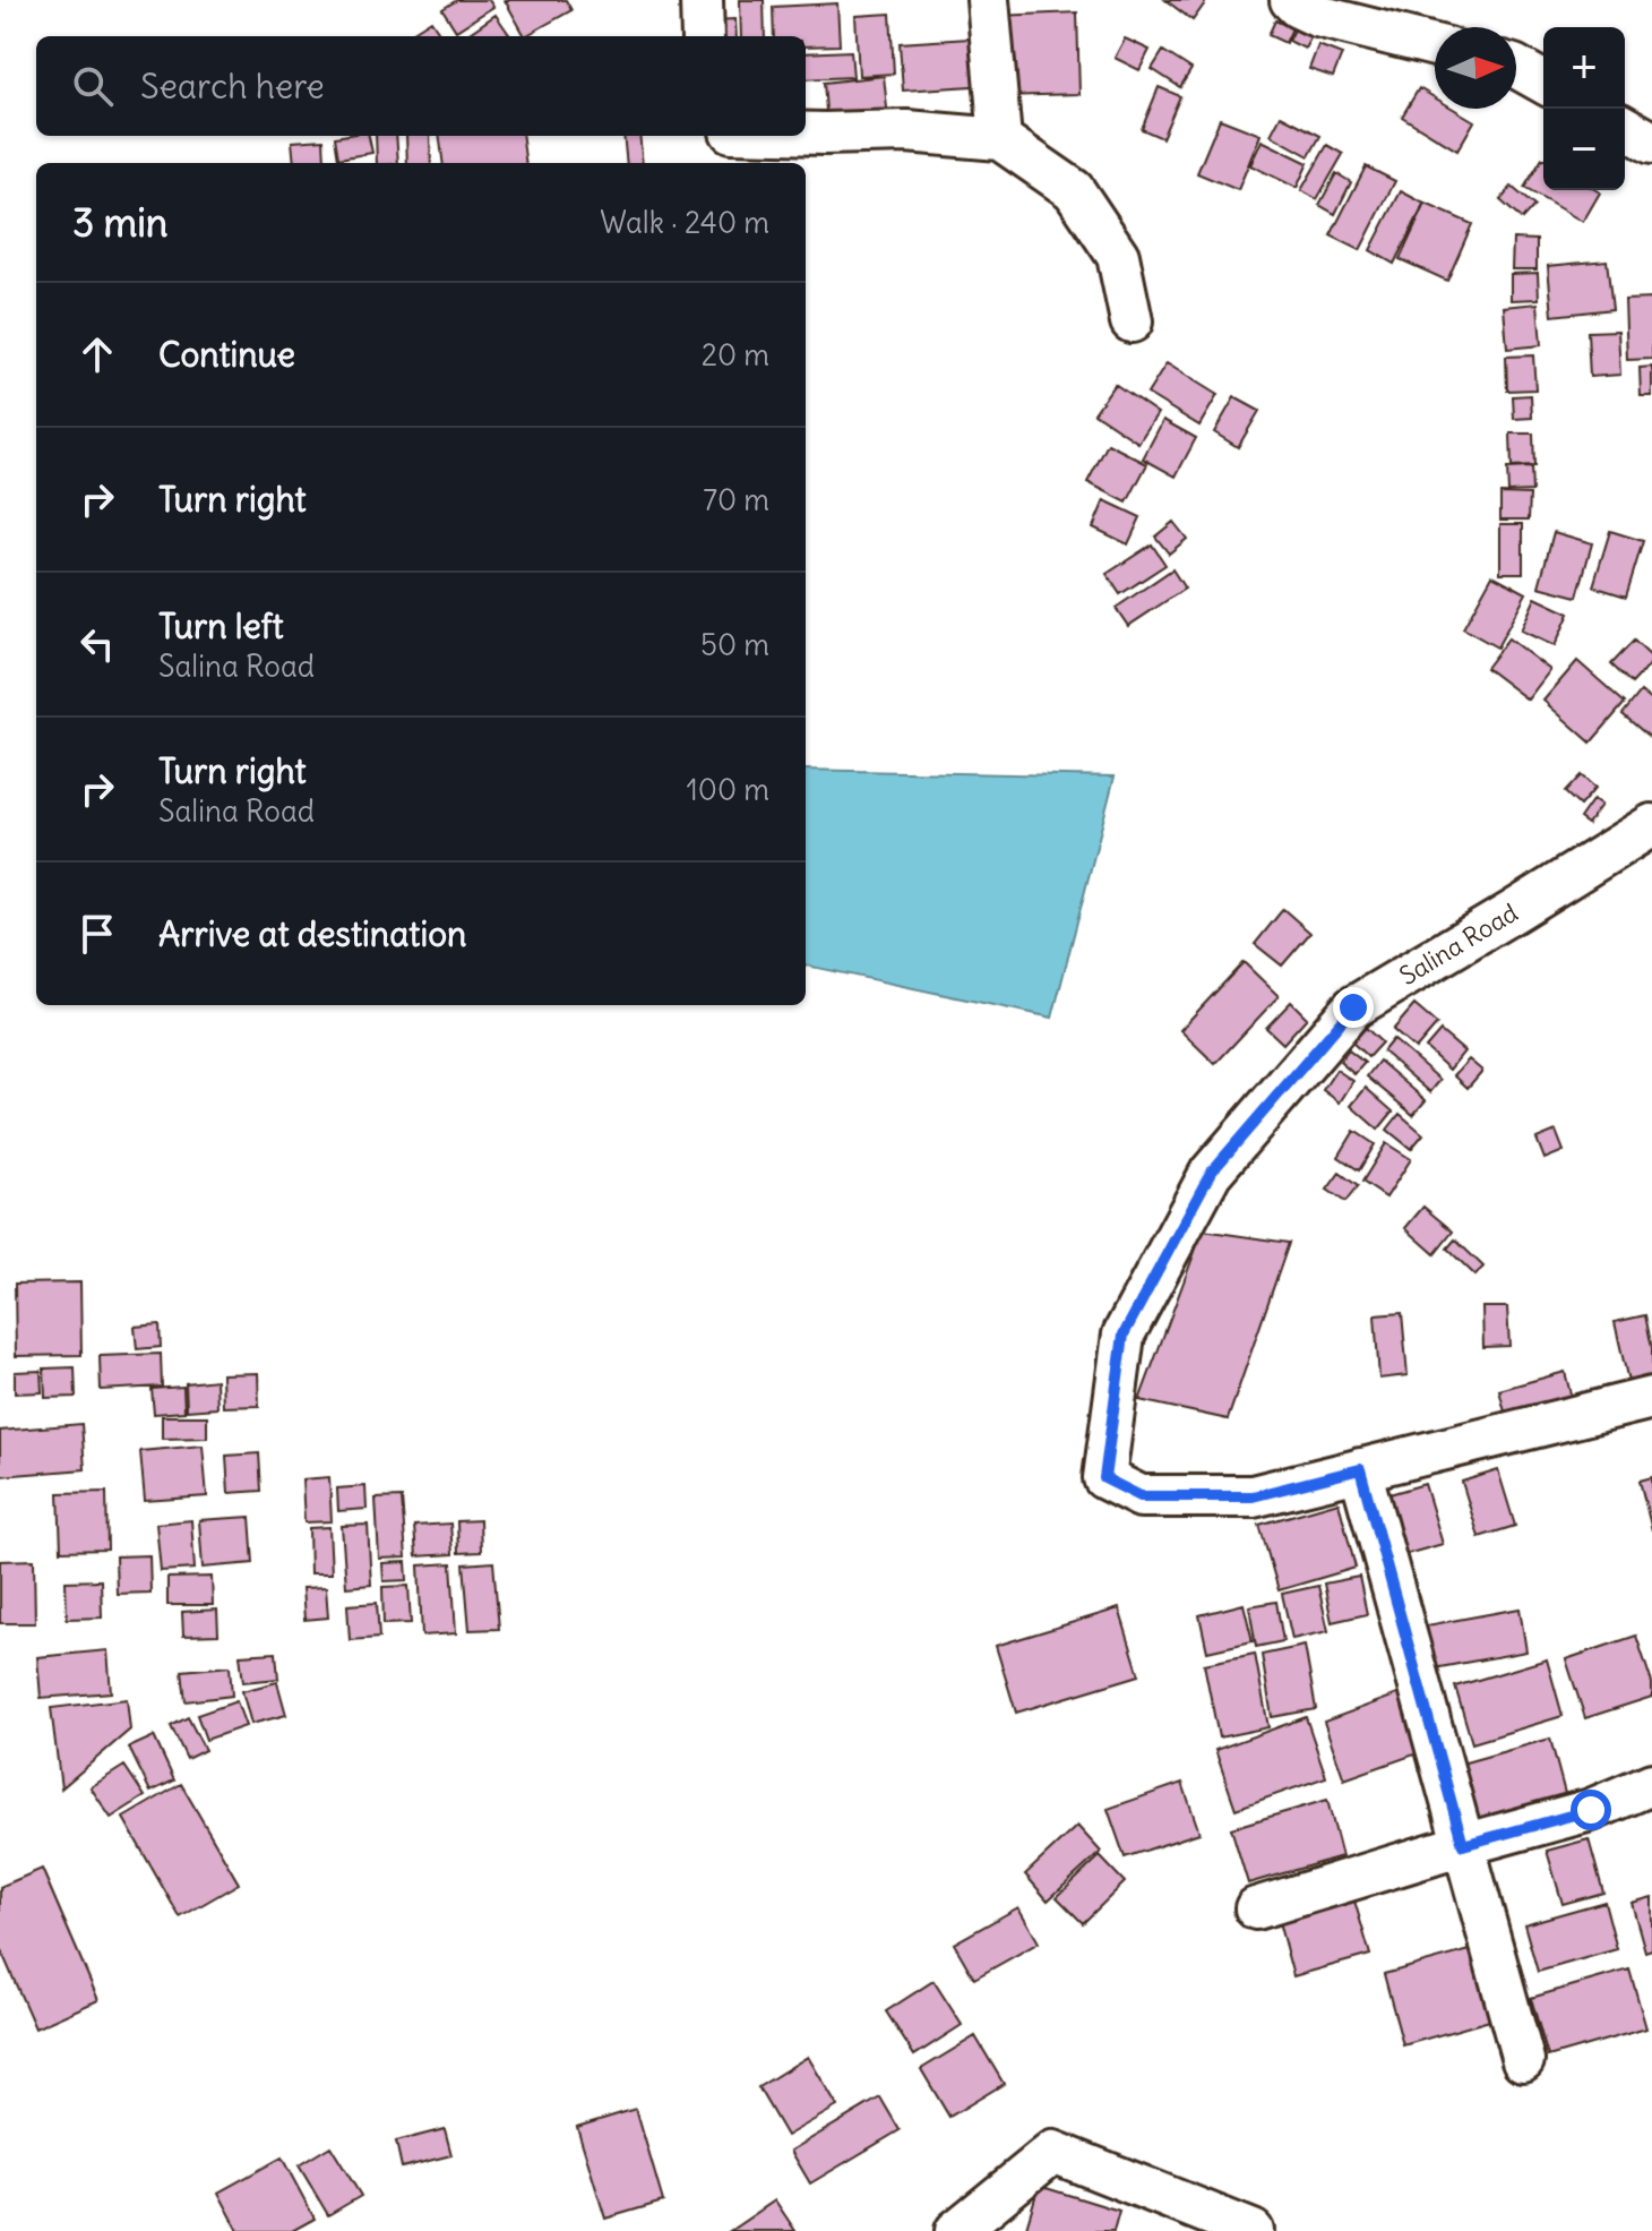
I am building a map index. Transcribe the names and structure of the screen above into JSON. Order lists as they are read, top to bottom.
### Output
{
  "streets": {
    "street": ["Salina Road"]
  },
  "north": "right",
  "page": {
    "map_buttons": ["+", "−"],
    "search": "Search here",
    "heading": ["3 min", "Walk · 240 m"],
    "list": [
      ["Continue", "20 m"],
      ["Turn right", "70 m"],
      ["Turn left", "Salina Road", "50 m"],
      ["Turn right", "Salina Road", "100 m"],
      "Arrive at destination"
    ]
  }
}
